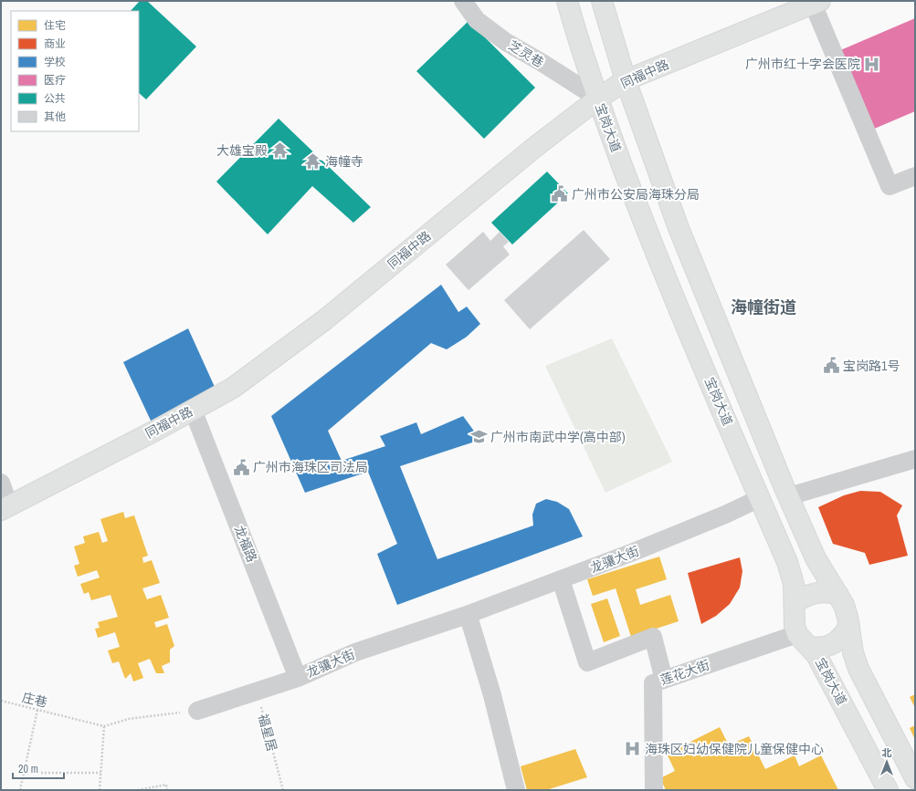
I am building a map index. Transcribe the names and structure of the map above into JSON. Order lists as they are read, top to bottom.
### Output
{
  "streets": {
    "main road": ["同福中路", "宝岗大道"],
    "street": [
      "芝灵巷",
      "龙福路",
      "龙骧大街",
      "莲花大街"
    ],
    "path": ["庄巷", "福星居"]
  },
  "crossings": [
    ["芝灵巷", "同福中路"],
    ["芝灵巷", "宝岗大道"],
    ["同福中路", "宝岗大道"],
    ["同福中路", "龙福路"],
    ["宝岗大道", "龙骧大街"],
    ["宝岗大道", "莲花大街"],
    ["龙福路", "龙骧大街"]
  ],
  "districts": ["海幢街道"],
  "places": {
    "hospital": ["广州市红十字会医院", "海珠区妇幼保健院儿童保健中心"],
    "temple": ["大雄宝殿", "海幢寺"],
    "public building": ["广州市公安局海珠分局", "宝岗路1号", "广州市海珠区司法局"],
    "school or university": ["广州市南武中学(高中部)"]
  },
  "legend": [
    "住宅",
    "商业",
    "学校",
    "医疗",
    "公共",
    "其他"
  ],
  "scale_bar": "20 m",
  "north": "top"
}
